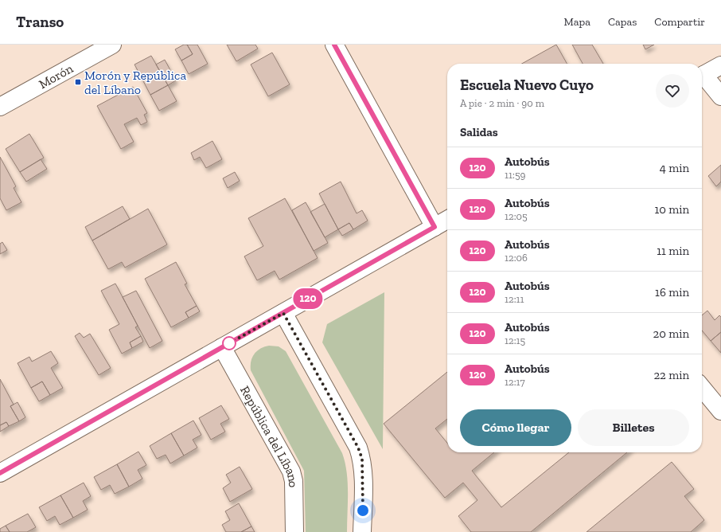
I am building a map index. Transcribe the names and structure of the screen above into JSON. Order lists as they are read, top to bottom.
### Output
{
  "streets": {
    "street": ["Morón", "República del Líbano"]
  },
  "places": {
    "transit": ["Morón y República del Líbano"]
  },
  "lines": ["bus line 120"],
  "page": {
    "header": "Transo",
    "nav": ["Mapa", "Capas", "Compartir"],
    "on_map": "120",
    "heading": [
      ["Escuela Nuevo Cuyo", "A pie · 2 min · 90 m"],
      "Salidas"
    ],
    "list": [
      {
        "mark": "120",
        "name": "Autobús",
        "note": "11:59",
        "value": "4 min"
      },
      {
        "mark": "120",
        "name": "Autobús",
        "note": "12:05",
        "value": "10 min"
      },
      {
        "mark": "120",
        "name": "Autobús",
        "note": "12:06",
        "value": "11 min"
      },
      {
        "mark": "120",
        "name": "Autobús",
        "note": "12:11",
        "value": "16 min"
      },
      {
        "mark": "120",
        "name": "Autobús",
        "note": "12:15",
        "value": "20 min"
      },
      {
        "mark": "120",
        "name": "Autobús",
        "note": "12:17",
        "value": "22 min"
      }
    ],
    "buttons": ["Cómo llegar", "Billetes"]
  }
}
